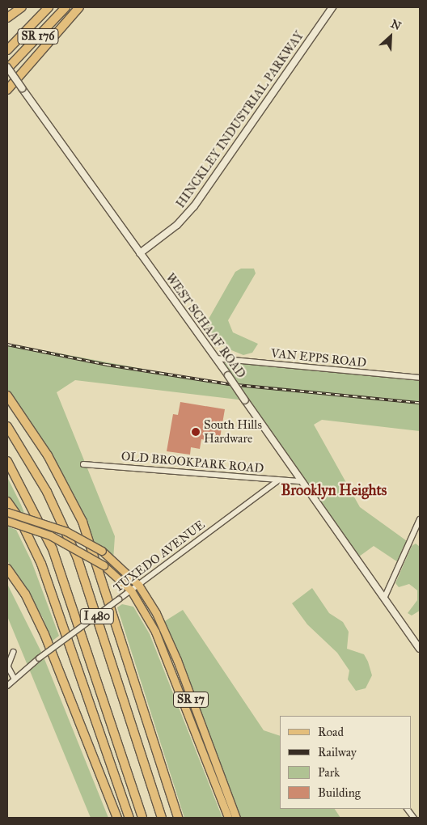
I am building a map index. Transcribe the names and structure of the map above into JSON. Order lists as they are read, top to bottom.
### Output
{
  "streets": {
    "highway": ["SR 176", "I 480"],
    "main road": ["SR 17"],
    "street": [
      "HINCKLEY INDUSTRIAL PARKWAY",
      "WEST SCHAAF ROAD",
      "VAN EPPS ROAD",
      "OLD BROOKPARK ROAD",
      "TUXEDO AVENUE"
    ]
  },
  "crossings": [
    ["SR 176", "WEST SCHAAF ROAD"],
    ["HINCKLEY INDUSTRIAL PARKWAY", "WEST SCHAAF ROAD"],
    ["WEST SCHAAF ROAD", "VAN EPPS ROAD"],
    ["WEST SCHAAF ROAD", "OLD BROOKPARK ROAD"],
    ["OLD BROOKPARK ROAD", "TUXEDO AVENUE"],
    ["TUXEDO AVENUE", "SR 17"]
  ],
  "districts": ["Brooklyn Heights"],
  "places": ["South Hills Hardware"],
  "legend": [
    "Road",
    "Railway",
    "Park",
    "Building"
  ],
  "north": "top right"
}
